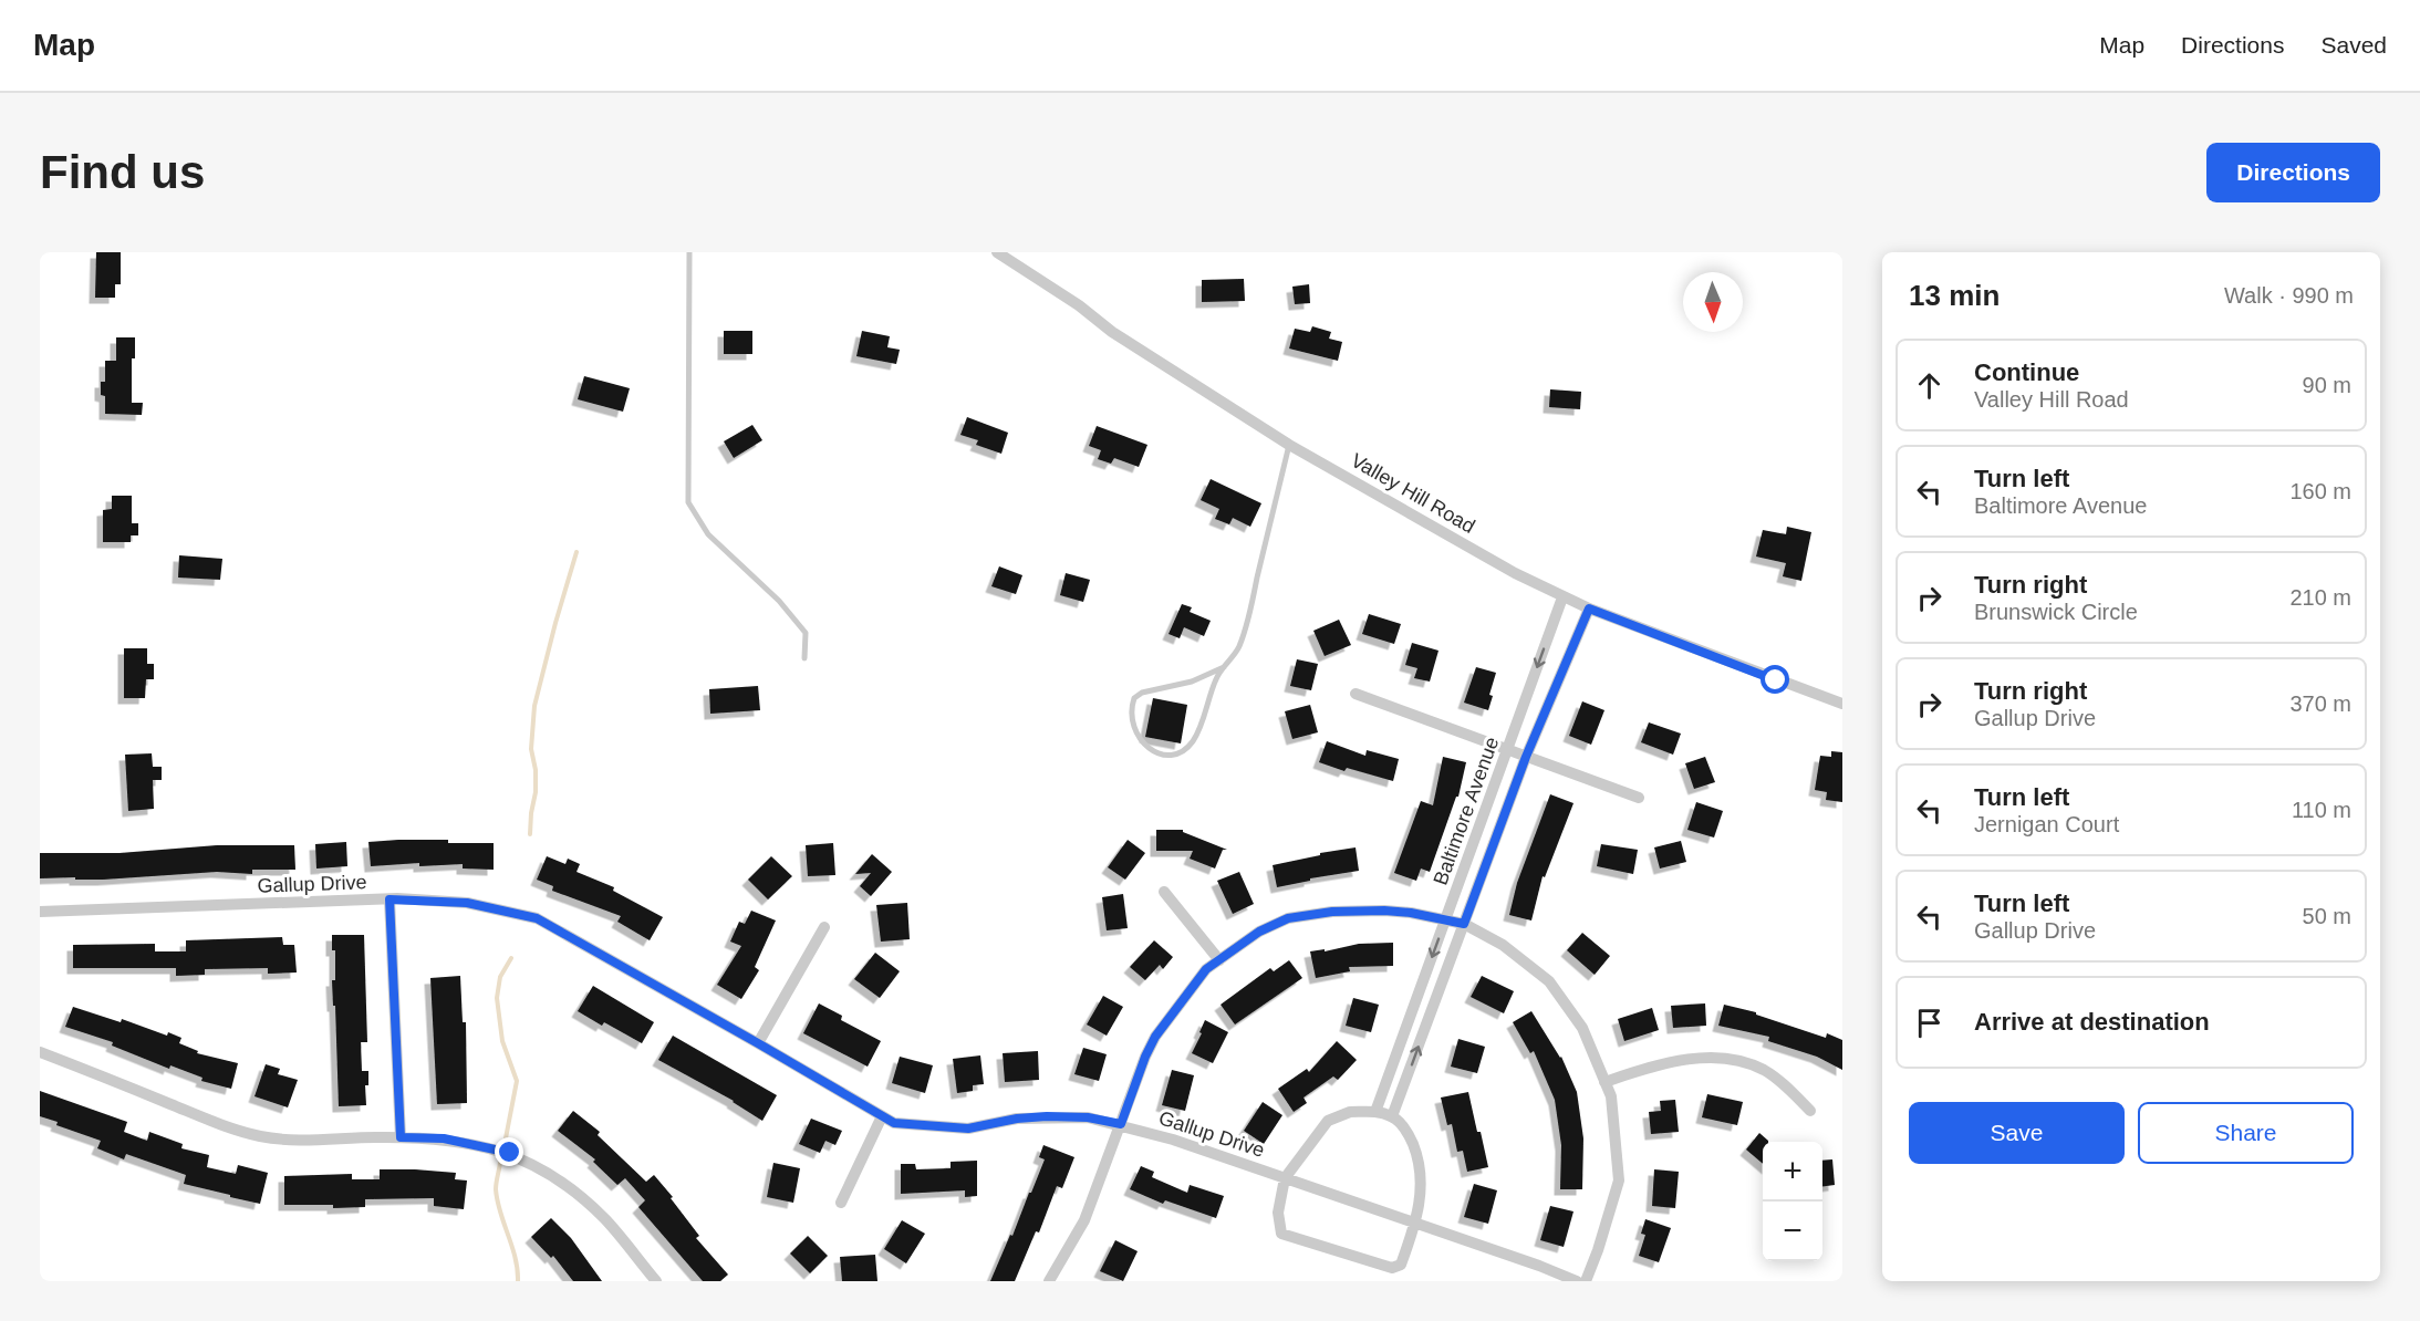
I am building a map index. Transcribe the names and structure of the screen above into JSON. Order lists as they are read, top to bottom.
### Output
{
  "streets": {
    "street": ["Valley Hill Road", "Baltimore Avenue", "Gallup Drive"]
  },
  "crossings": [
    ["Valley Hill Road", "Baltimore Avenue"]
  ],
  "north": "bottom",
  "page": {
    "header": "Map",
    "nav": ["Map", "Directions", "Saved"],
    "buttons": [
      "Directions",
      ["Save", "Share"]
    ],
    "title": "Find us",
    "heading": ["13 min", "Walk · 990 m"],
    "list": [
      ["Continue", "Valley Hill Road", "90 m"],
      ["Turn left", "Baltimore Avenue", "160 m"],
      ["Turn right", "Brunswick Circle", "210 m"],
      ["Turn right", "Gallup Drive", "370 m"],
      ["Turn left", "Jernigan Court", "110 m"],
      ["Turn left", "Gallup Drive", "50 m"],
      "Arrive at destination"
    ],
    "map_buttons": ["+", "−"]
  }
}
